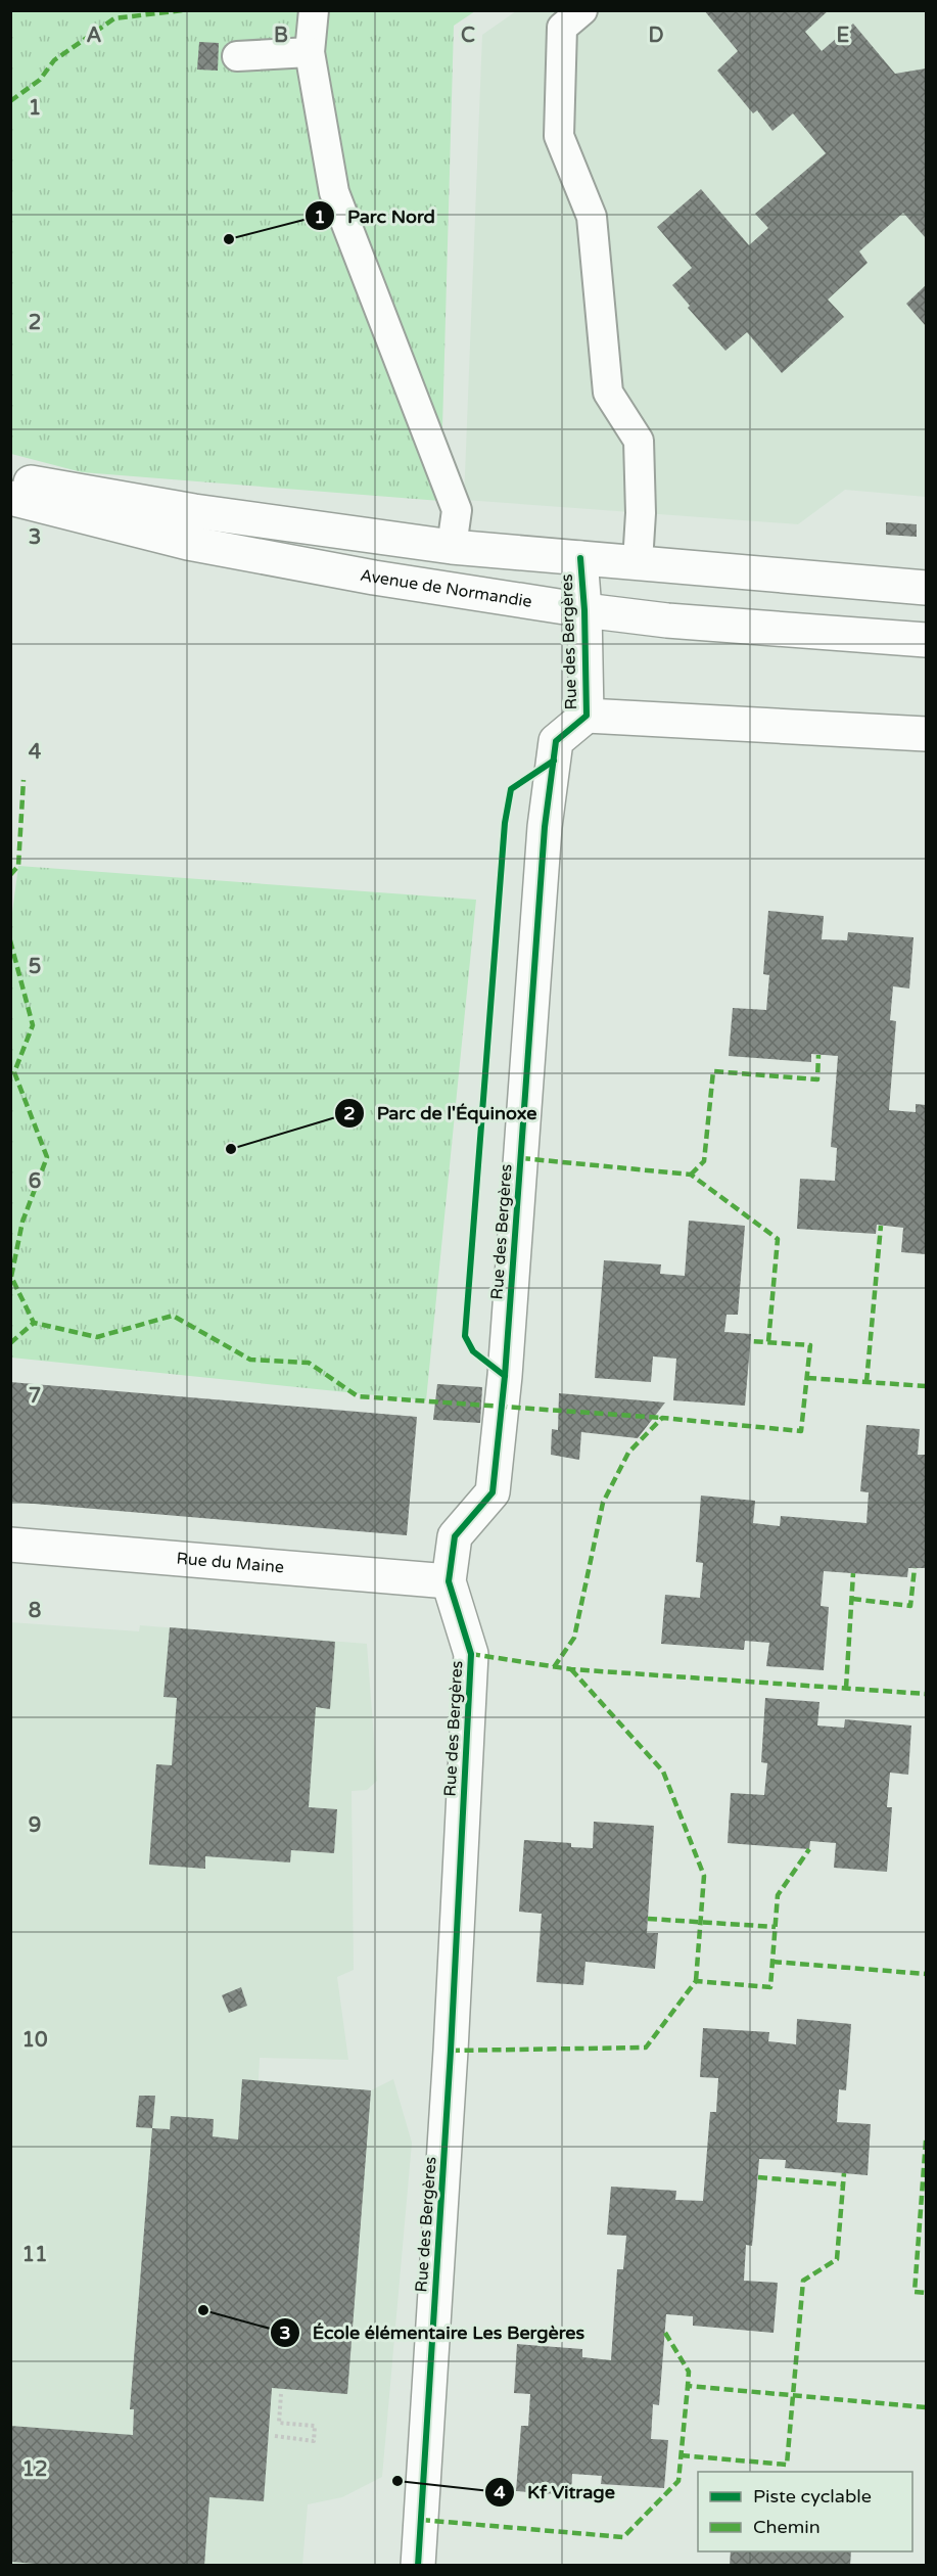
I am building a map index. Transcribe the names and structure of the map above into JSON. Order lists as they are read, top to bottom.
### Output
{
  "streets": {
    "street": ["Avenue de Normandie", "Rue des Bergères", "Rue du Maine"]
  },
  "crossings": [
    ["Avenue de Normandie", "Rue des Bergères"],
    ["Rue des Bergères", "Rue du Maine"]
  ],
  "places": [
    "Parc Nord",
    "Parc de l'Équinoxe",
    "École élémentaire Les Bergères",
    "Kf Vitrage"
  ],
  "legend": ["Piste cyclable", "Chemin"],
  "grid": {
    "columns": [
      "A",
      "B",
      "C",
      "D",
      "E"
    ],
    "rows": [
      "1",
      "2",
      "3",
      "4",
      "5",
      "6",
      "7",
      "8",
      "9",
      "10",
      "11",
      "12"
    ]
  }
}
